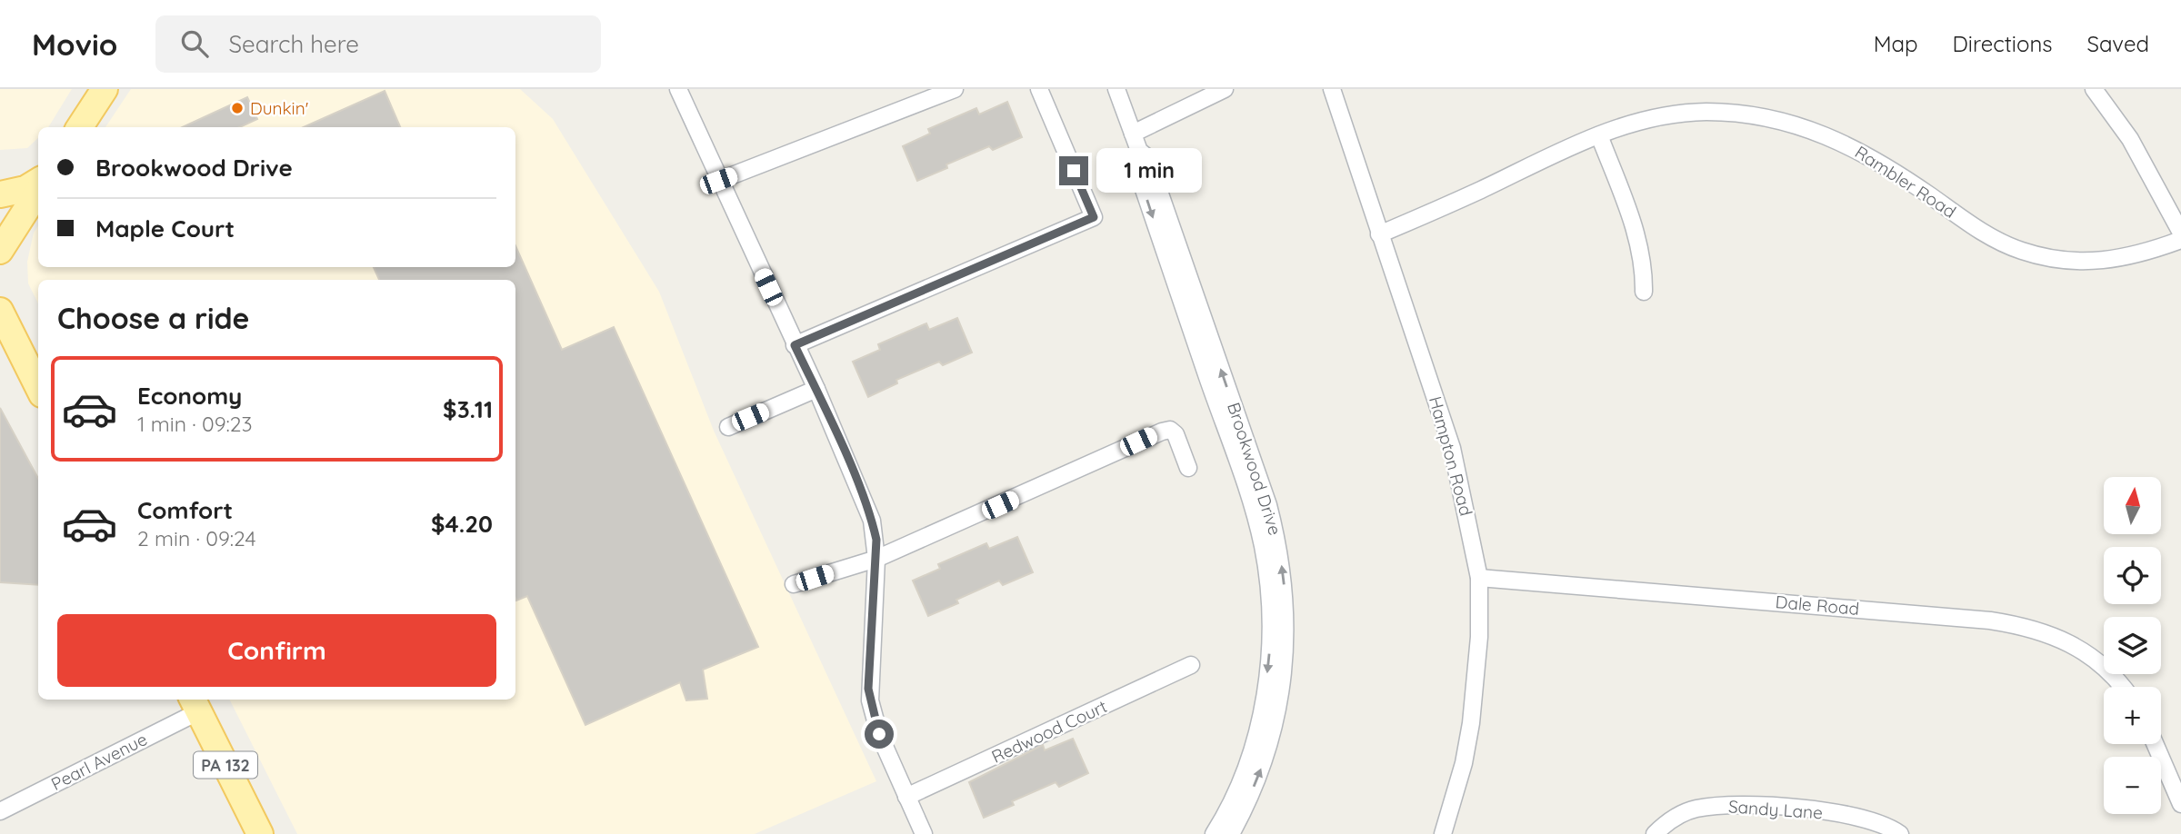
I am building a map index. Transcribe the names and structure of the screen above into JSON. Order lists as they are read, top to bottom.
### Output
{
  "streets": {
    "main road": ["PA 132"],
    "street": [
      "Rambler Road",
      "Hampton Road",
      "Brookwood Drive",
      "Dale Road",
      "Redwood Court",
      "Pearl Avenue",
      "Sandy Lane"
    ]
  },
  "crossings": [
    ["Rambler Road", "Hampton Road"],
    ["Hampton Road", "Dale Road"],
    ["Pearl Avenue", "PA 132"]
  ],
  "places": ["Dunkin'"],
  "north": "top",
  "page": {
    "header": "Movio",
    "search": "Search here",
    "nav": ["Map", "Directions", "Saved"],
    "banner": ["Brookwood Drive", "Maple Court"],
    "bubble": "1 min",
    "heading": "Choose a ride",
    "list": [
      {
        "name": "Economy",
        "note": "1 min · 09:23",
        "value": "$3.11"
      },
      {
        "name": "Comfort",
        "note": "2 min · 09:24",
        "value": "$4.20"
      }
    ],
    "map_buttons": ["+", "−"],
    "buttons": "Confirm"
  }
}
